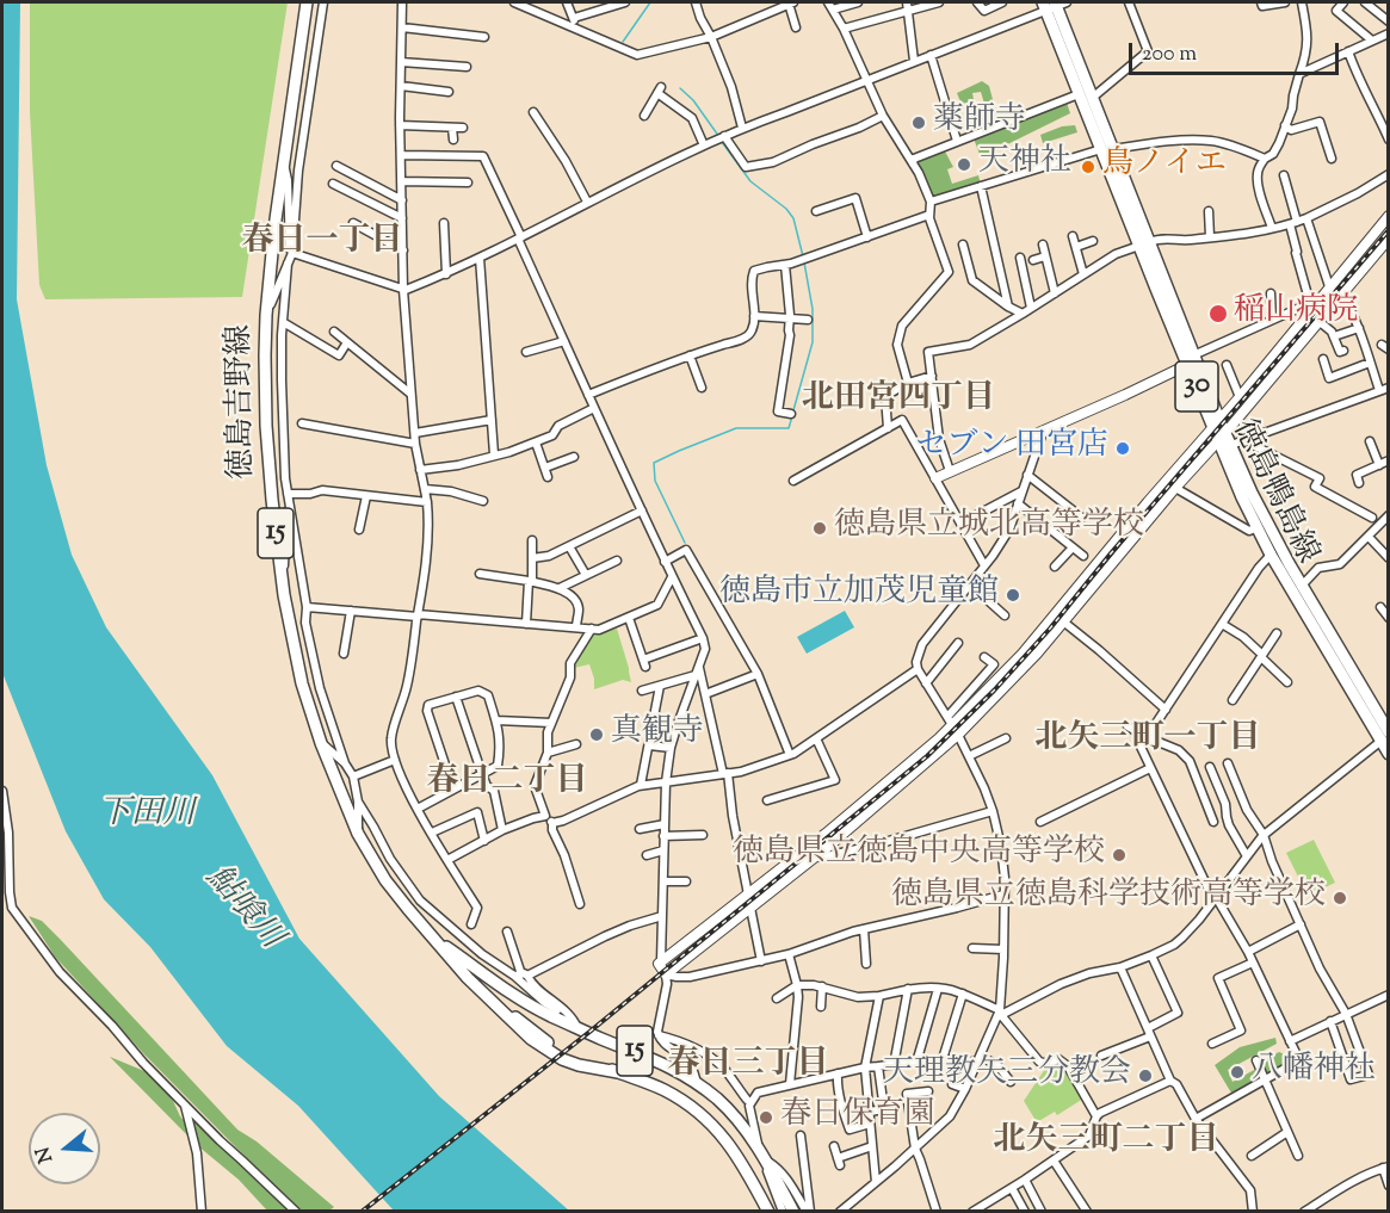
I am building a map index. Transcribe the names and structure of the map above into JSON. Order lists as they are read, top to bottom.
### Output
{
  "streets": {
    "main road": [
      "30",
      "徳島吉野線",
      "徳島鴨島線",
      "15"
    ]
  },
  "districts": [
    "春日一丁目",
    "北田宮四丁目",
    "北矢三町一丁目",
    "春日二丁目",
    "春日三丁目",
    "北矢三町二丁目"
  ],
  "water": ["下田川", "鮎喰川"],
  "places": [
    "薬師寺",
    "天神社",
    "鳥ノイエ",
    "稲山病院",
    "セブン 田宮店",
    "徳島県立城北高等学校",
    "徳島市立加茂児童館",
    "真観寺",
    "徳島県立徳島中央高等学校",
    "徳島県立徳島科学技術高等学校",
    "八幡神社",
    "天理教矢三分教会",
    "春日保育園"
  ],
  "scale_bar": "200 m",
  "north": "left"
}
